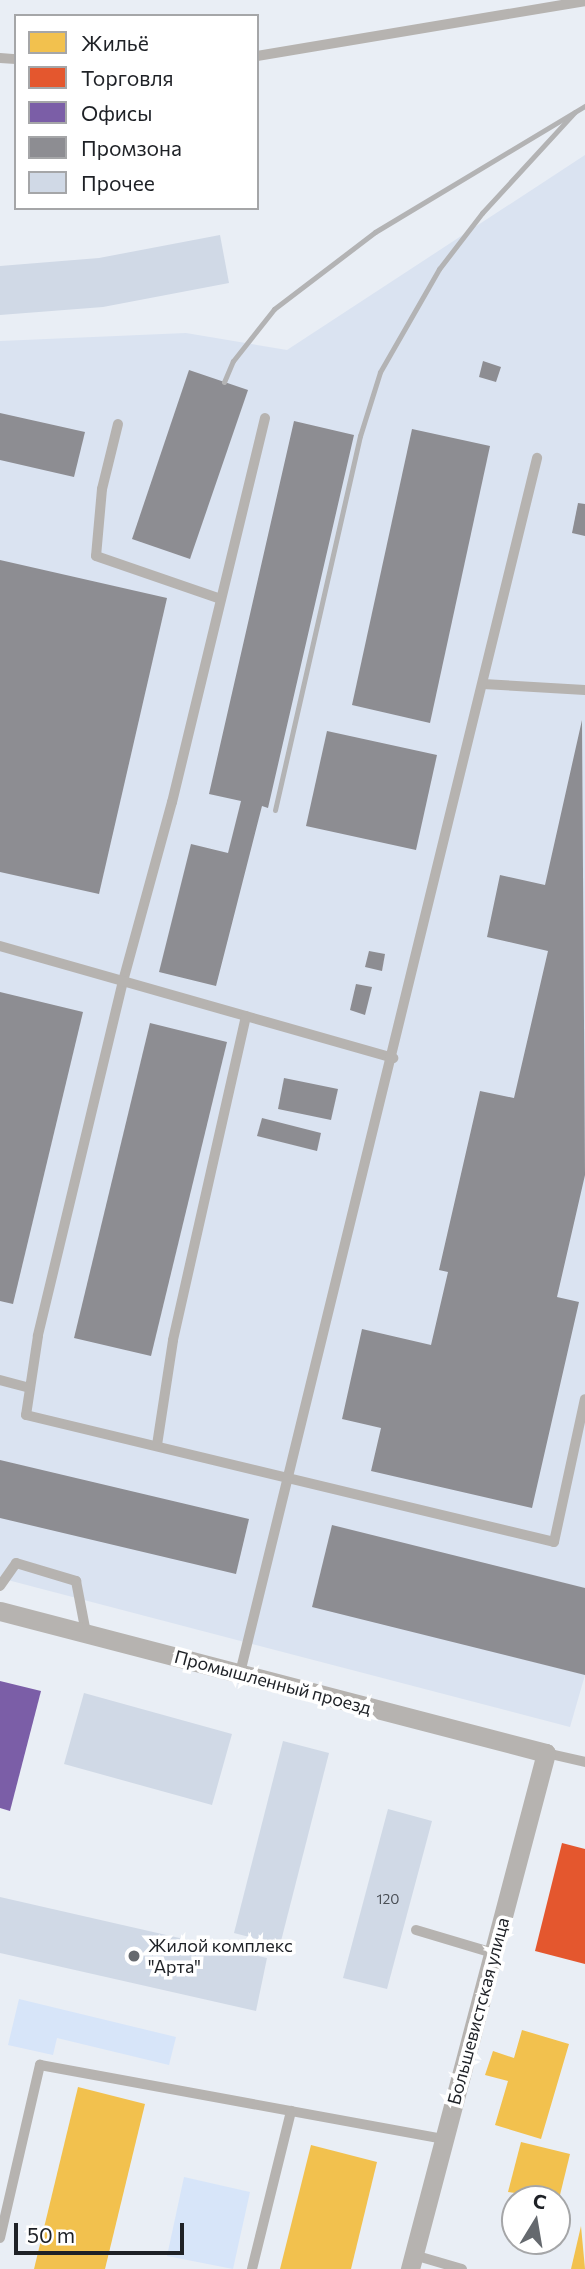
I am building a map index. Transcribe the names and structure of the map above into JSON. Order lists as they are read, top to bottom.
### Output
{
  "streets": {
    "street": ["Промышленный проезд", "Большевистская улица"]
  },
  "crossings": [
    ["Промышленный проезд", "Большевистская улица"]
  ],
  "places": ["Жилой комплекс \"Арта\""],
  "house_numbers": ["120"],
  "legend": [
    "Жильё",
    "Торговля",
    "Офисы",
    "Промзона",
    "Прочее"
  ],
  "scale_bar": "50 m",
  "north": "top"
}
